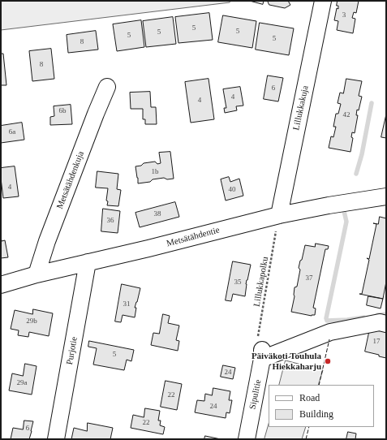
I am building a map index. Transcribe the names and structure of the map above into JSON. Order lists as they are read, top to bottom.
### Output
{
  "streets": {
    "street": [
      "Lillukkakuja",
      "Metsätähdenkuja",
      "Metsätähdentie",
      "Purjotie",
      "Sipulitie"
    ],
    "path": ["Lillukkapolku"]
  },
  "crossings": [
    ["Lillukkakuja", "Metsätähdentie"],
    ["Lillukkakuja", "Lillukkapolku"],
    ["Metsätähdenkuja", "Metsätähdentie"],
    ["Metsätähdentie", "Lillukkapolku"],
    ["Metsätähdentie", "Purjotie"],
    ["Lillukkapolku", "Sipulitie"]
  ],
  "places": ["Päiväkoti Touhula Hiekkaharju"],
  "house_numbers": [
    "3",
    "5",
    "5",
    "5",
    "5",
    "5",
    "8",
    "8",
    "6",
    "4",
    "4",
    "6b",
    "42",
    "6a",
    "1b",
    "4",
    "40",
    "38",
    "36",
    "37",
    "35",
    "31",
    "29b",
    "17",
    "5",
    "24",
    "29a",
    "22",
    "24",
    "22",
    "6"
  ],
  "legend": ["Road", "Building"]
}
